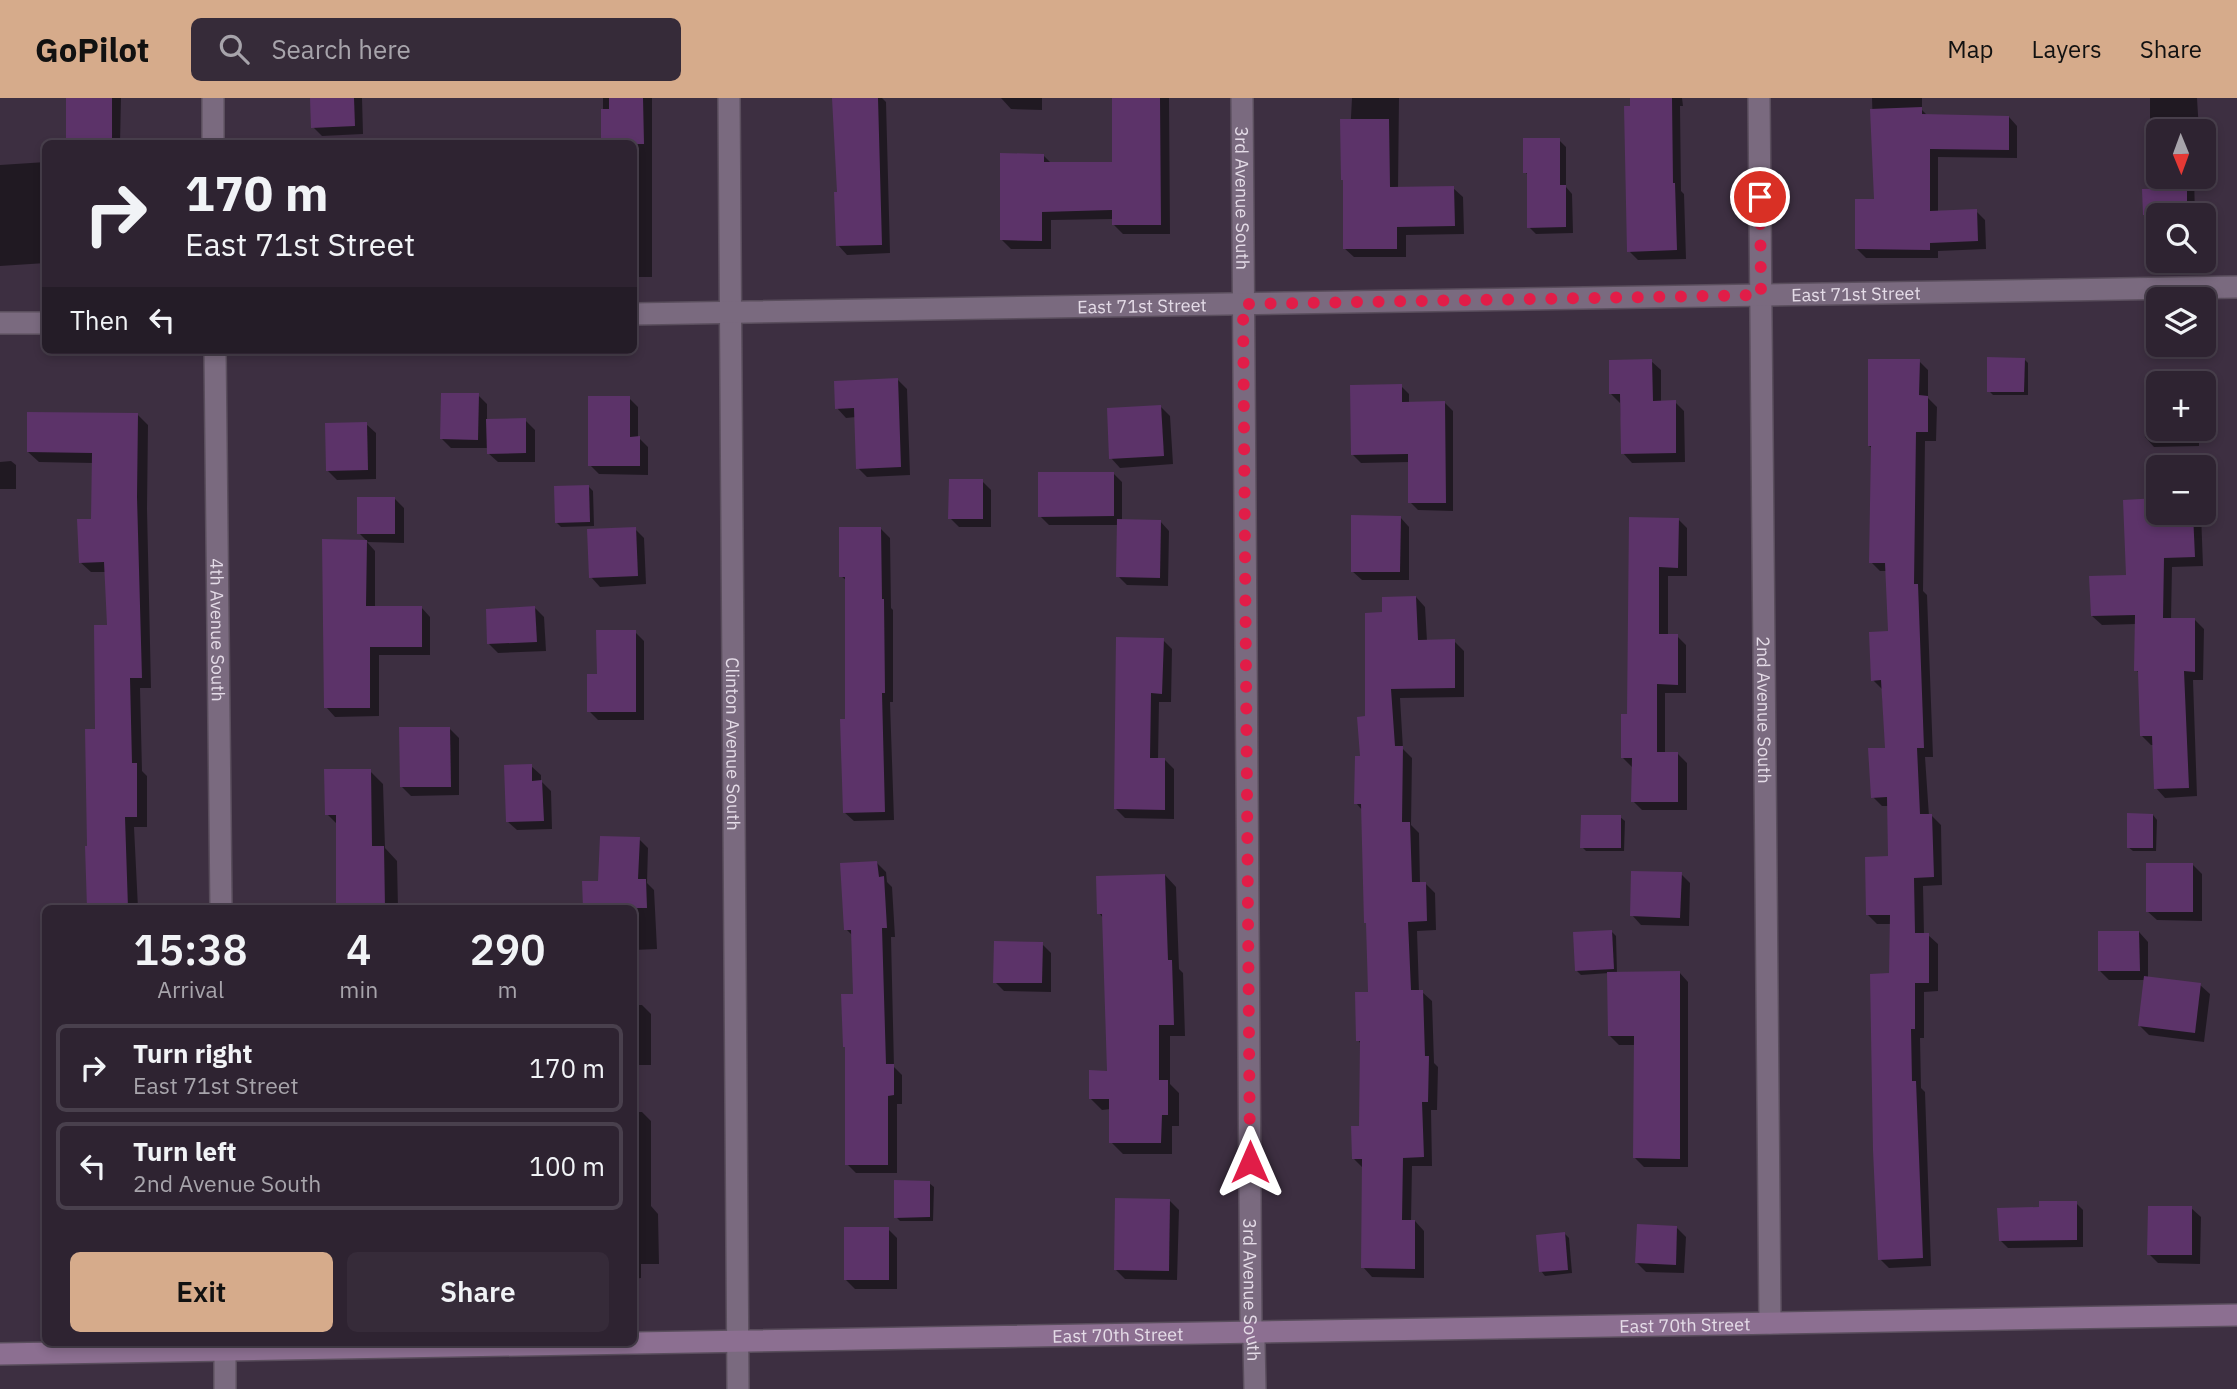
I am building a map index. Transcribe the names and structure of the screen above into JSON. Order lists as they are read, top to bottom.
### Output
{
  "streets": {
    "street": [
      "3rd Avenue South",
      "East 71st Street",
      "4th Avenue South",
      "2nd Avenue South",
      "Clinton Avenue South",
      "East 70th Street"
    ]
  },
  "crossings": [
    ["3rd Avenue South", "East 71st Street"],
    ["3rd Avenue South", "East 70th Street"],
    ["East 71st Street", "2nd Avenue South"],
    ["East 71st Street", "Clinton Avenue South"],
    ["2nd Avenue South", "East 70th Street"],
    ["Clinton Avenue South", "East 70th Street"]
  ],
  "north": "bottom",
  "page": {
    "header": "GoPilot",
    "search": "Search here",
    "nav": ["Map", "Layers", "Share"],
    "map_buttons": ["+", "−"],
    "turn": ["170 m", "East 71st Street"],
    "then": "Then",
    "eta": [
      "15:38",
      "Arrival",
      "4",
      "min",
      "290",
      "m"
    ],
    "list": [
      {
        "name": "Turn right",
        "note": "East 71st Street",
        "value": "170 m"
      },
      {
        "name": "Turn left",
        "note": "2nd Avenue South",
        "value": "100 m"
      }
    ],
    "buttons": ["Exit", "Share"]
  }
}
